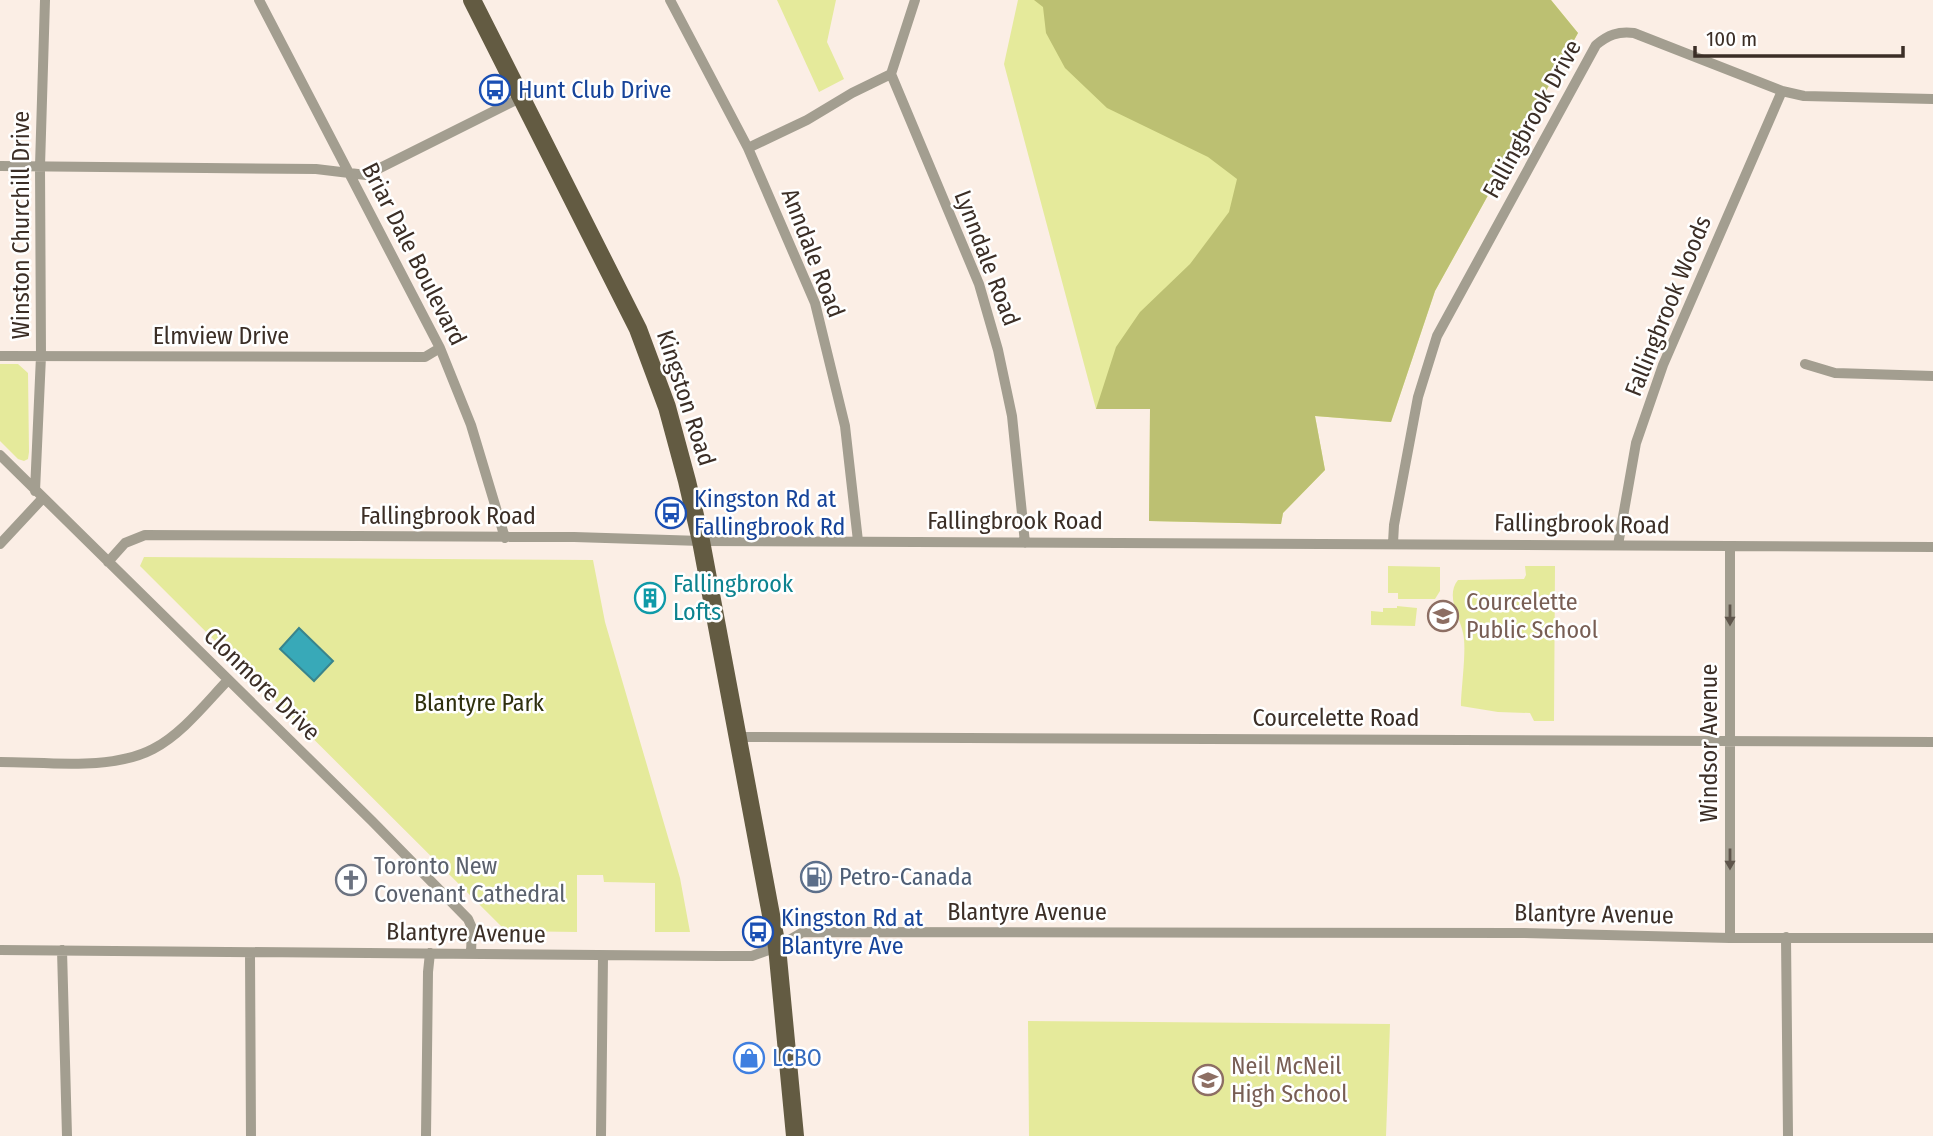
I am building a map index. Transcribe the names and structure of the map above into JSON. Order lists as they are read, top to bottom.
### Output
{
  "streets": {
    "main road": ["Kingston Road"],
    "street": [
      "Fallingbrook Drive",
      "Winston Churchill Drive",
      "Anndale Road",
      "Briar Dale Boulevard",
      "Lynndale Road",
      "Fallingbrook Woods",
      "Elmview Drive",
      "Fallingbrook Road",
      "Clonmore Drive",
      "Courcelette Road",
      "Windsor Avenue",
      "Blantyre Avenue"
    ]
  },
  "crossings": [
    ["Fallingbrook Drive", "Fallingbrook Woods"],
    ["Fallingbrook Drive", "Fallingbrook Road"],
    ["Winston Churchill Drive", "Elmview Drive"],
    ["Winston Churchill Drive", "Clonmore Drive"],
    ["Anndale Road", "Fallingbrook Road"],
    ["Briar Dale Boulevard", "Elmview Drive"],
    ["Briar Dale Boulevard", "Fallingbrook Road"],
    ["Lynndale Road", "Fallingbrook Road"],
    ["Fallingbrook Woods", "Fallingbrook Road"],
    ["Kingston Road", "Fallingbrook Road"],
    ["Kingston Road", "Courcelette Road"],
    ["Kingston Road", "Blantyre Avenue"],
    ["Fallingbrook Road", "Clonmore Drive"],
    ["Fallingbrook Road", "Windsor Avenue"],
    ["Clonmore Drive", "Blantyre Avenue"],
    ["Courcelette Road", "Windsor Avenue"],
    ["Windsor Avenue", "Blantyre Avenue"]
  ],
  "one_way": ["Windsor Avenue"],
  "parks": ["Blantyre Park"],
  "places": {
    "bus stop": ["Hunt Club Drive", "Kingston Rd at Fallingbrook Rd", "Kingston Rd at Blantyre Ave"],
    "building": ["Fallingbrook Lofts"],
    "school or university": ["Courcelette Public School", "Neil McNeil High School"],
    "fuel station": ["Petro-Canada"],
    "church": ["Toronto New Covenant Cathedral"],
    "shop": ["LCBO"]
  },
  "scale_bar": "100 m"
}
